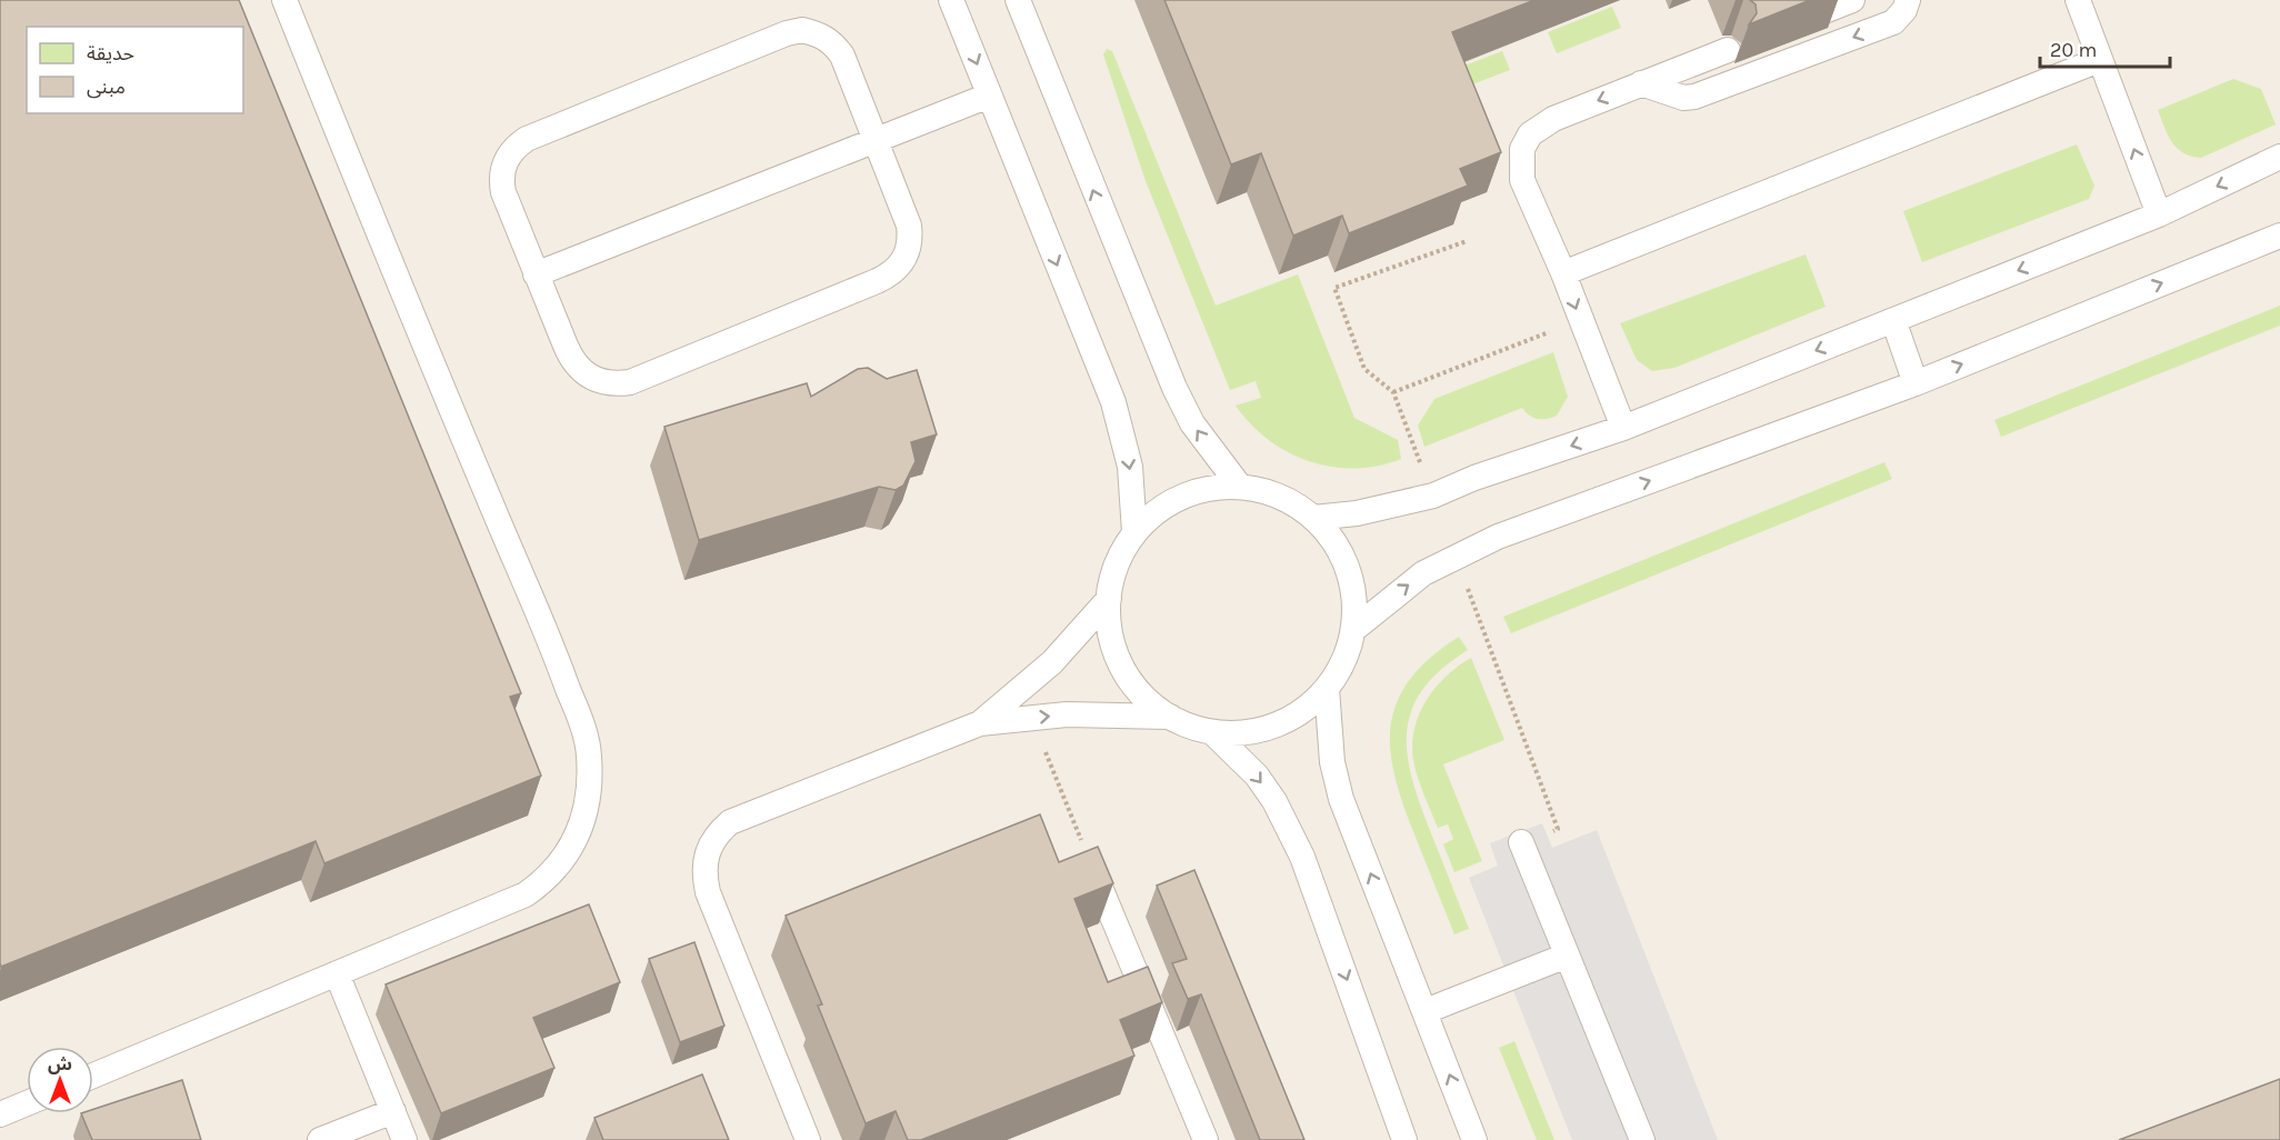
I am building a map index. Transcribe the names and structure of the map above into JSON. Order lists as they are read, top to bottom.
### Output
{
  "legend": ["حديقة", "مبنى"],
  "scale_bar": "20 m",
  "north": "top"
}
